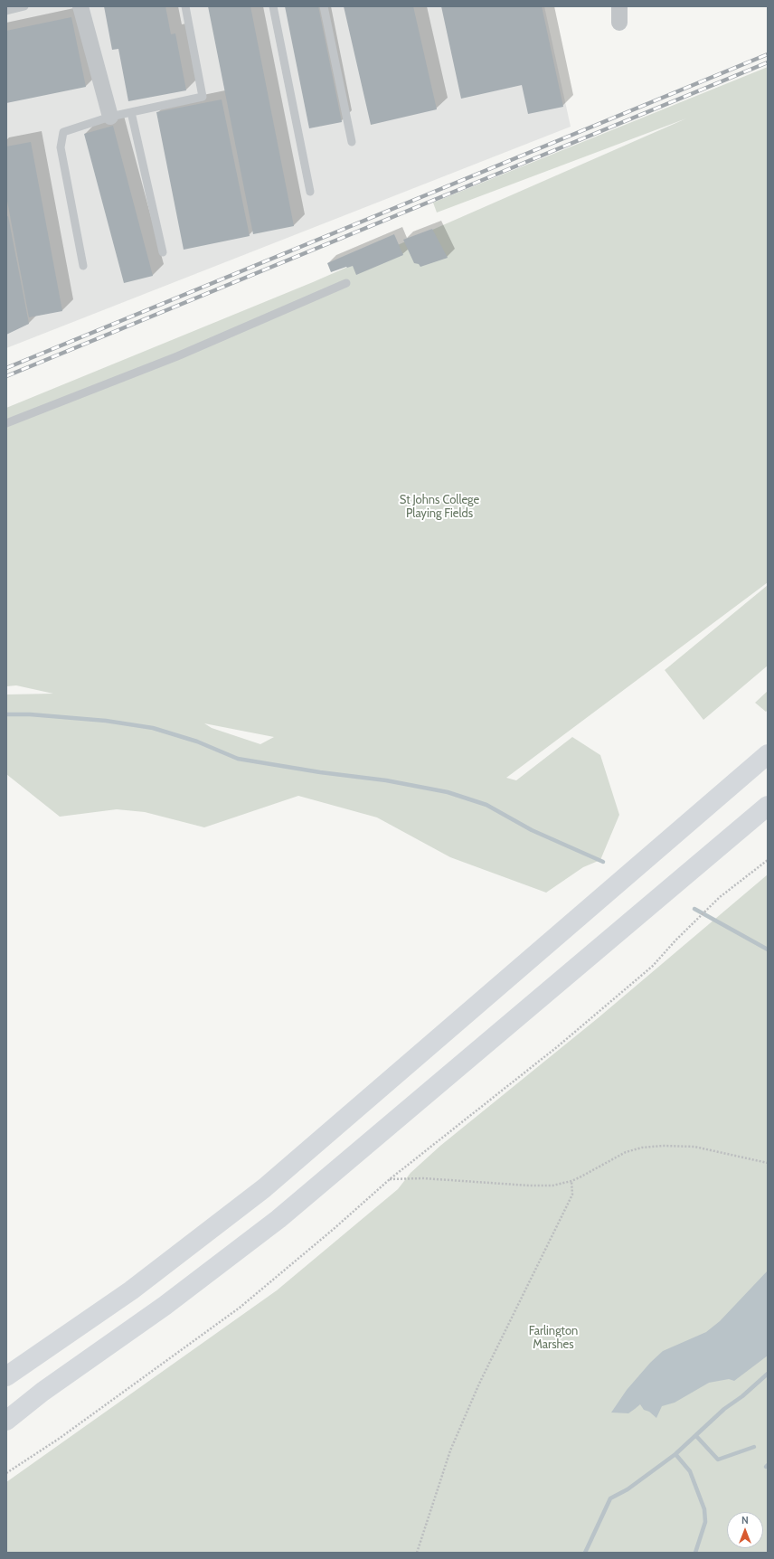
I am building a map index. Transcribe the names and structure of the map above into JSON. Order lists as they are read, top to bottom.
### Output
{
  "parks": ["St Johns College Playing Fields", "Farlington Marshes"],
  "north": "top"
}
